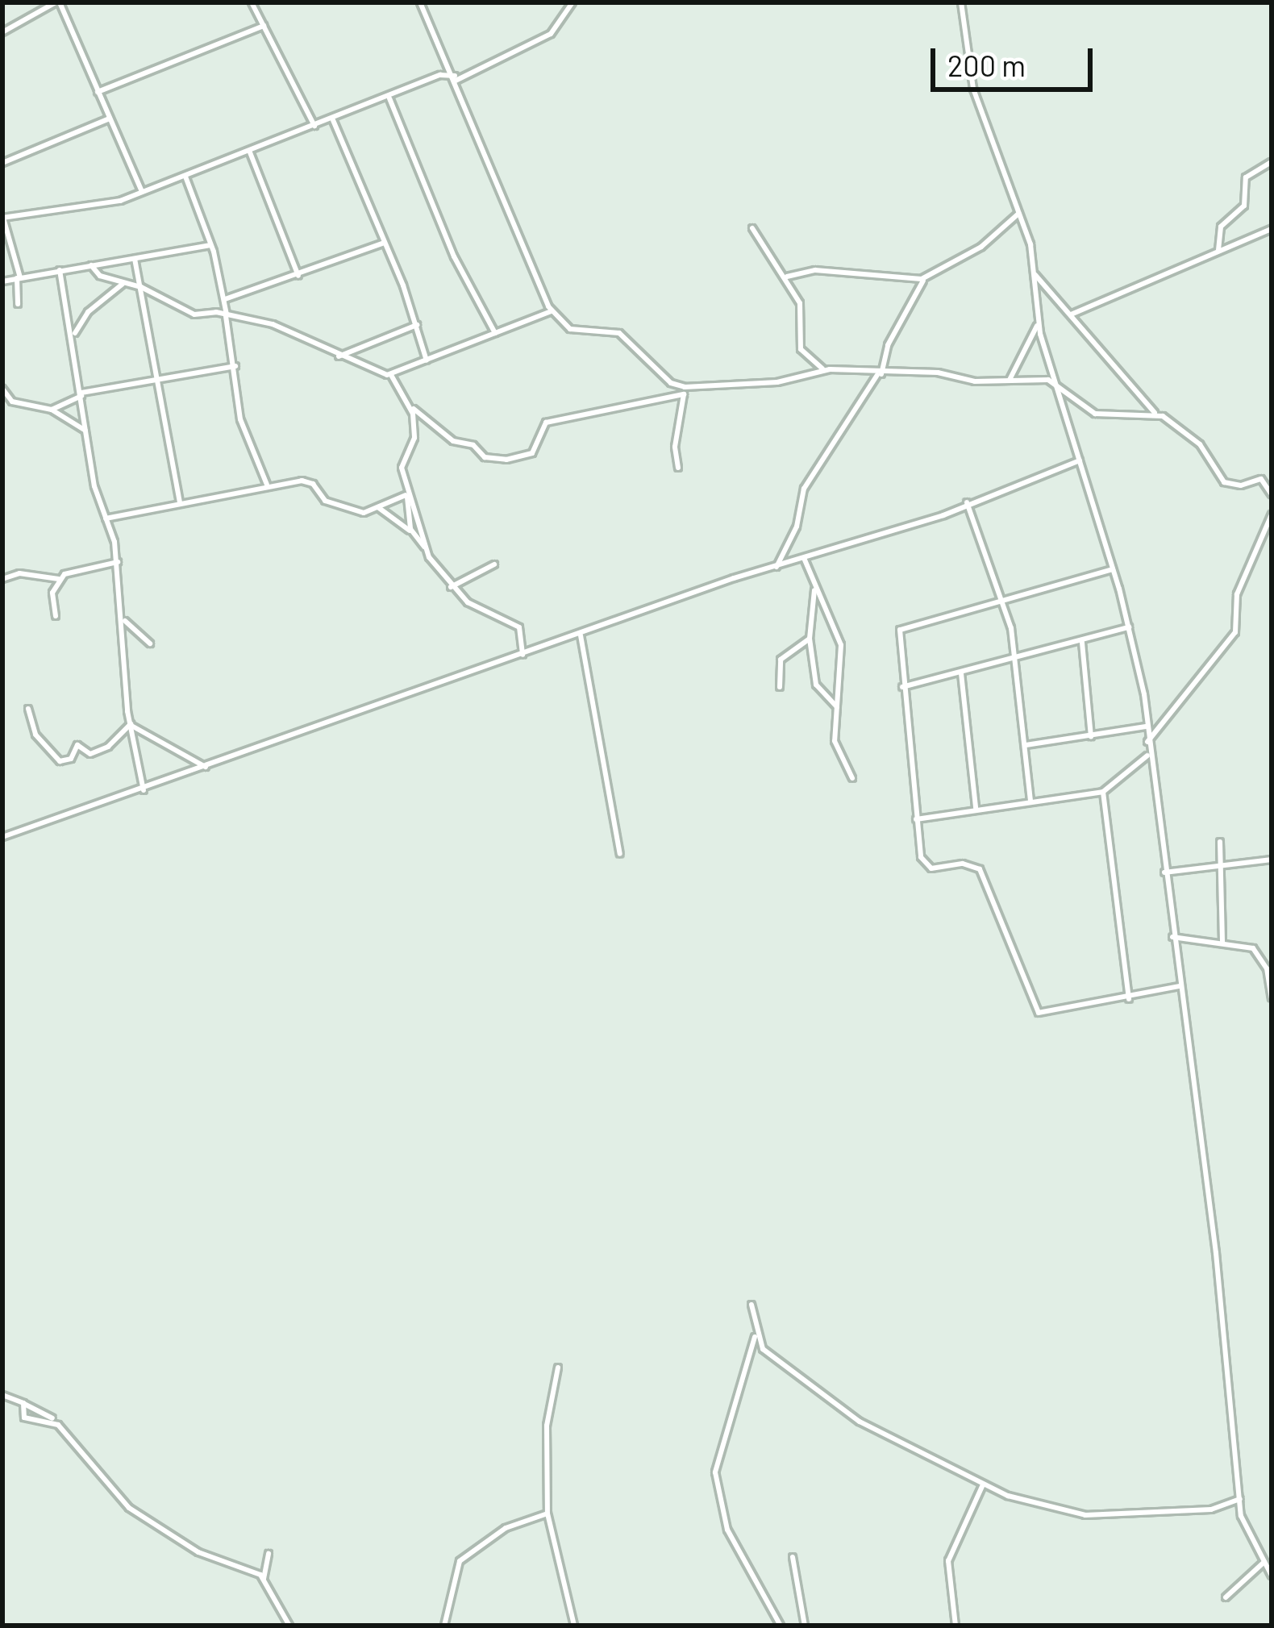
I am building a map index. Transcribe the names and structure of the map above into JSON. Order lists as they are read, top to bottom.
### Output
{
  "scale_bar": "200 m"
}
